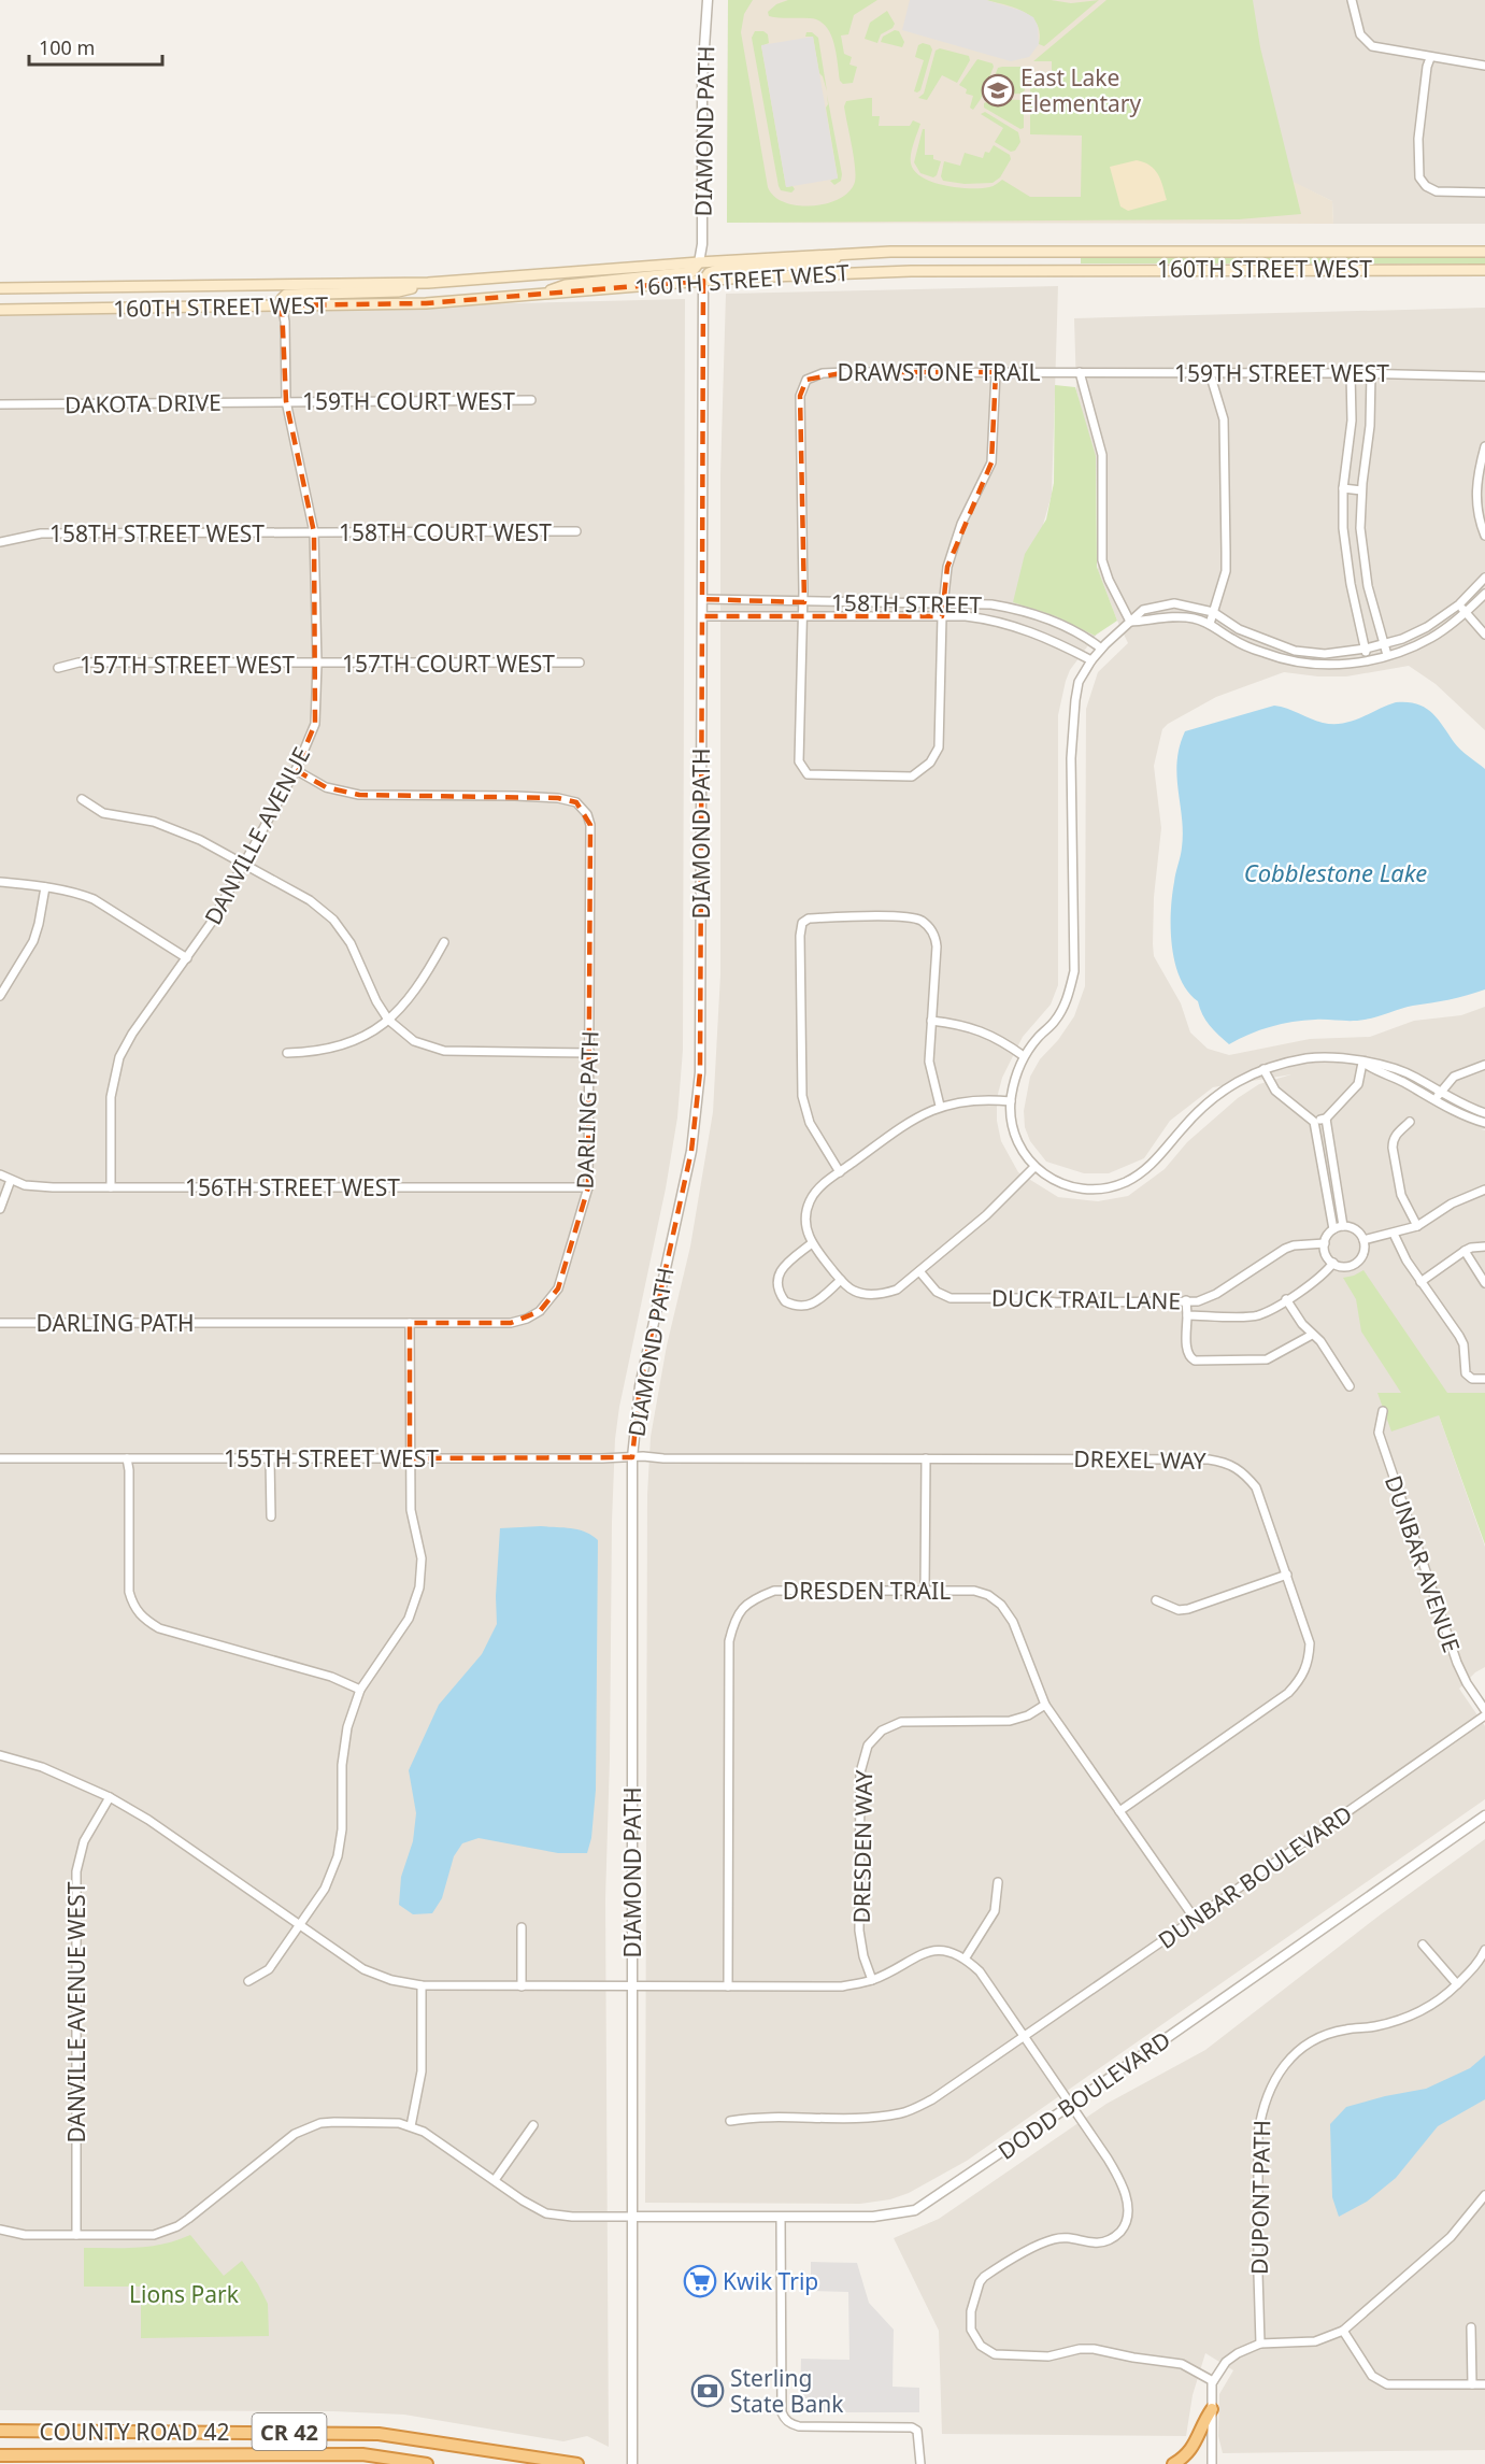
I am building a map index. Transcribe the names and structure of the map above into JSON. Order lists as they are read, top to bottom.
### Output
{
  "streets": {
    "highway": ["COUNTY ROAD 42", "CR 42"],
    "main road": ["160TH STREET WEST"],
    "street": [
      "DIAMOND PATH",
      "DRAWSTONE TRAIL",
      "159TH STREET WEST",
      "159TH COURT WEST",
      "DAKOTA DRIVE",
      "158TH COURT WEST",
      "158TH STREET WEST",
      "158TH STREET",
      "157TH COURT WEST",
      "157TH STREET WEST",
      "DANVILLE AVENUE",
      "DARLING PATH",
      "156TH STREET WEST",
      "DUCK TRAIL LANE",
      "155TH STREET WEST",
      "DREXEL WAY",
      "DUNBAR AVENUE",
      "DRESDEN TRAIL",
      "DRESDEN WAY",
      "DUNBAR BOULEVARD",
      "DANVILLE AVENUE WEST",
      "DODD BOULEVARD",
      "DUPONT PATH"
    ]
  },
  "crossings": [
    ["DIAMOND PATH", "160TH STREET WEST"],
    ["DIAMOND PATH", "158TH STREET"],
    ["DIAMOND PATH", "155TH STREET WEST"],
    ["DIAMOND PATH", "DODD BOULEVARD"],
    ["160TH STREET WEST", "DANVILLE AVENUE"],
    ["DRAWSTONE TRAIL", "159TH STREET WEST"],
    ["DRAWSTONE TRAIL", "158TH STREET"],
    ["159TH COURT WEST", "DAKOTA DRIVE"],
    ["159TH COURT WEST", "DANVILLE AVENUE"],
    ["DAKOTA DRIVE", "DANVILLE AVENUE"],
    ["158TH COURT WEST", "158TH STREET WEST"],
    ["158TH COURT WEST", "DANVILLE AVENUE"],
    ["158TH STREET WEST", "DANVILLE AVENUE"],
    ["157TH COURT WEST", "157TH STREET WEST"],
    ["157TH COURT WEST", "DANVILLE AVENUE"],
    ["157TH STREET WEST", "DANVILLE AVENUE"],
    ["DANVILLE AVENUE", "DARLING PATH"],
    ["DANVILLE AVENUE", "156TH STREET WEST"],
    ["DARLING PATH", "156TH STREET WEST"],
    ["155TH STREET WEST", "DREXEL WAY"],
    ["DREXEL WAY", "DRESDEN TRAIL"],
    ["DRESDEN TRAIL", "DRESDEN WAY"],
    ["DRESDEN TRAIL", "DUNBAR BOULEVARD"]
  ],
  "water": ["Cobblestone Lake"],
  "parks": ["Lions Park"],
  "places": {
    "school or university": ["East Lake Elementary"],
    "supermarket": ["Kwik Trip"],
    "bank": ["Sterling State Bank"]
  },
  "scale_bar": "100 m"
}
